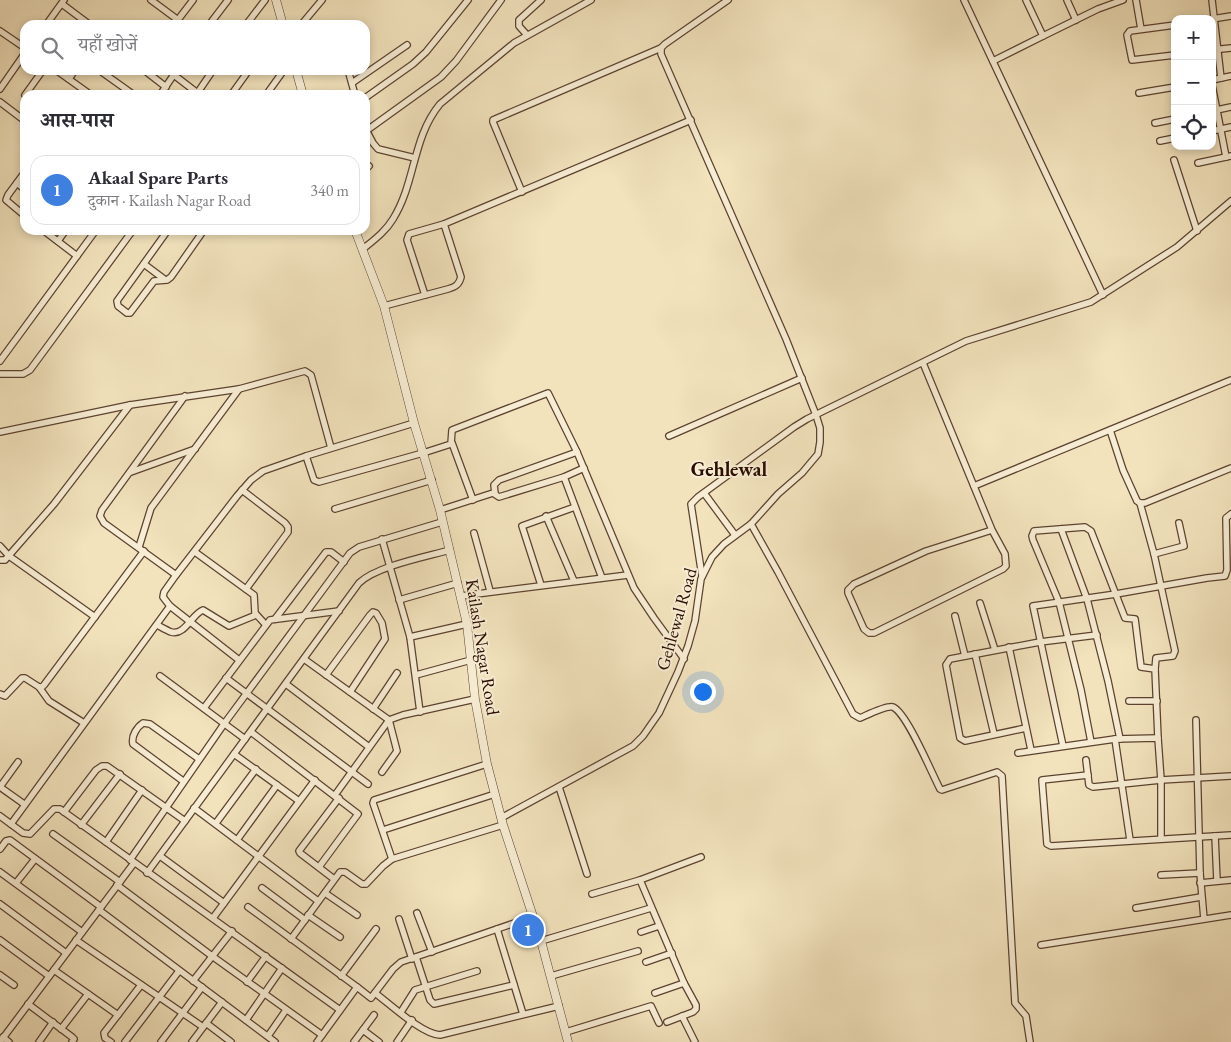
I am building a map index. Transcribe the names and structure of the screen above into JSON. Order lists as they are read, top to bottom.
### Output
{
  "streets": {
    "street": ["Gehlewal Road", "Kailash Nagar Road"]
  },
  "crossings": [
    ["Gehlewal Road", "Kailash Nagar Road"]
  ],
  "districts": ["Gehlewal"],
  "page": {
    "map_buttons": ["+", "−"],
    "search": "यहाँ खोजें",
    "heading": "आस-पास",
    "list": [
      {
        "mark": "1",
        "name": "Akaal Spare Parts",
        "note": "दुकान · Kailash Nagar Road",
        "value": "340 m"
      }
    ],
    "pins": "1"
  }
}
